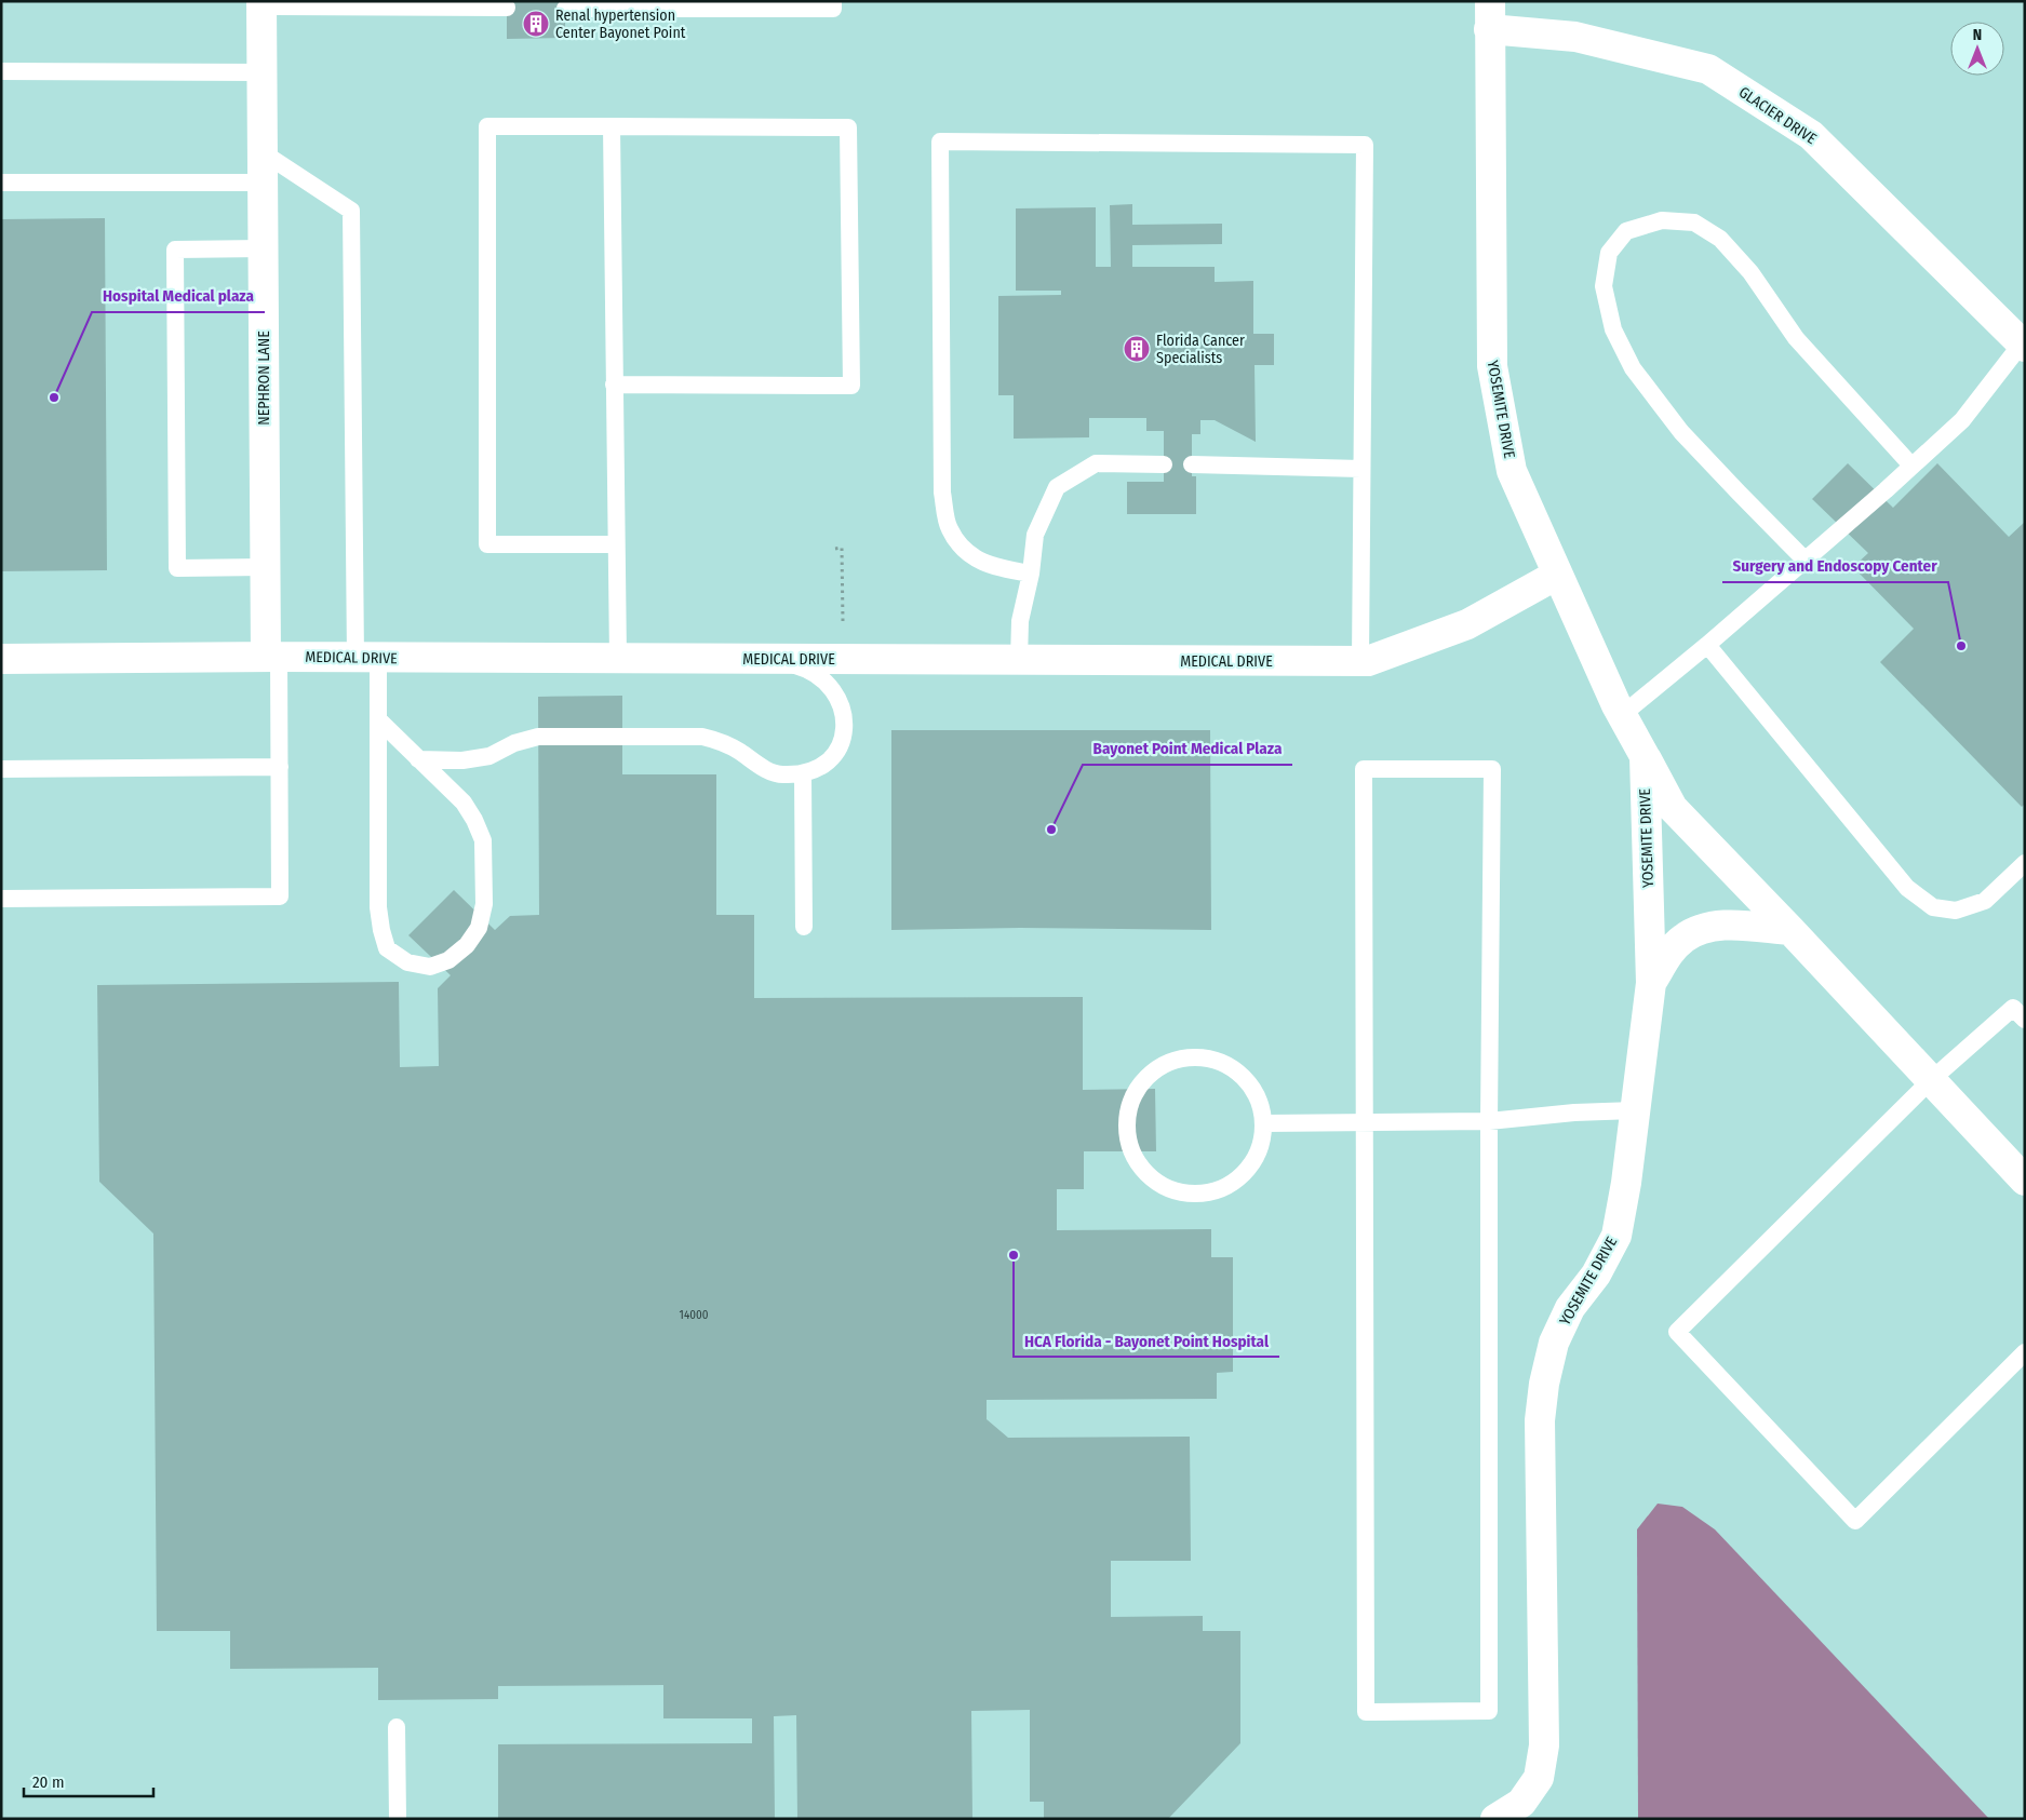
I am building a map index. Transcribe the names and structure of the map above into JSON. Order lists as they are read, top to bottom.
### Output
{
  "streets": {
    "street": [
      "GLACIER DRIVE",
      "NEPHRON LANE",
      "YOSEMITE DRIVE",
      "MEDICAL DRIVE"
    ]
  },
  "crossings": [
    ["GLACIER DRIVE", "YOSEMITE DRIVE"],
    ["NEPHRON LANE", "MEDICAL DRIVE"],
    ["YOSEMITE DRIVE", "MEDICAL DRIVE"]
  ],
  "places": {
    "building": ["Renal hypertension Center Bayonet Point", "Florida Cancer Specialists"],
    "other": [
      "Hospital Medical plaza",
      "Surgery and Endoscopy Center",
      "Bayonet Point Medical Plaza",
      "HCA Florida - Bayonet Point Hospital"
    ]
  },
  "house_numbers": ["14000"],
  "scale_bar": "20 m",
  "north": "top"
}
